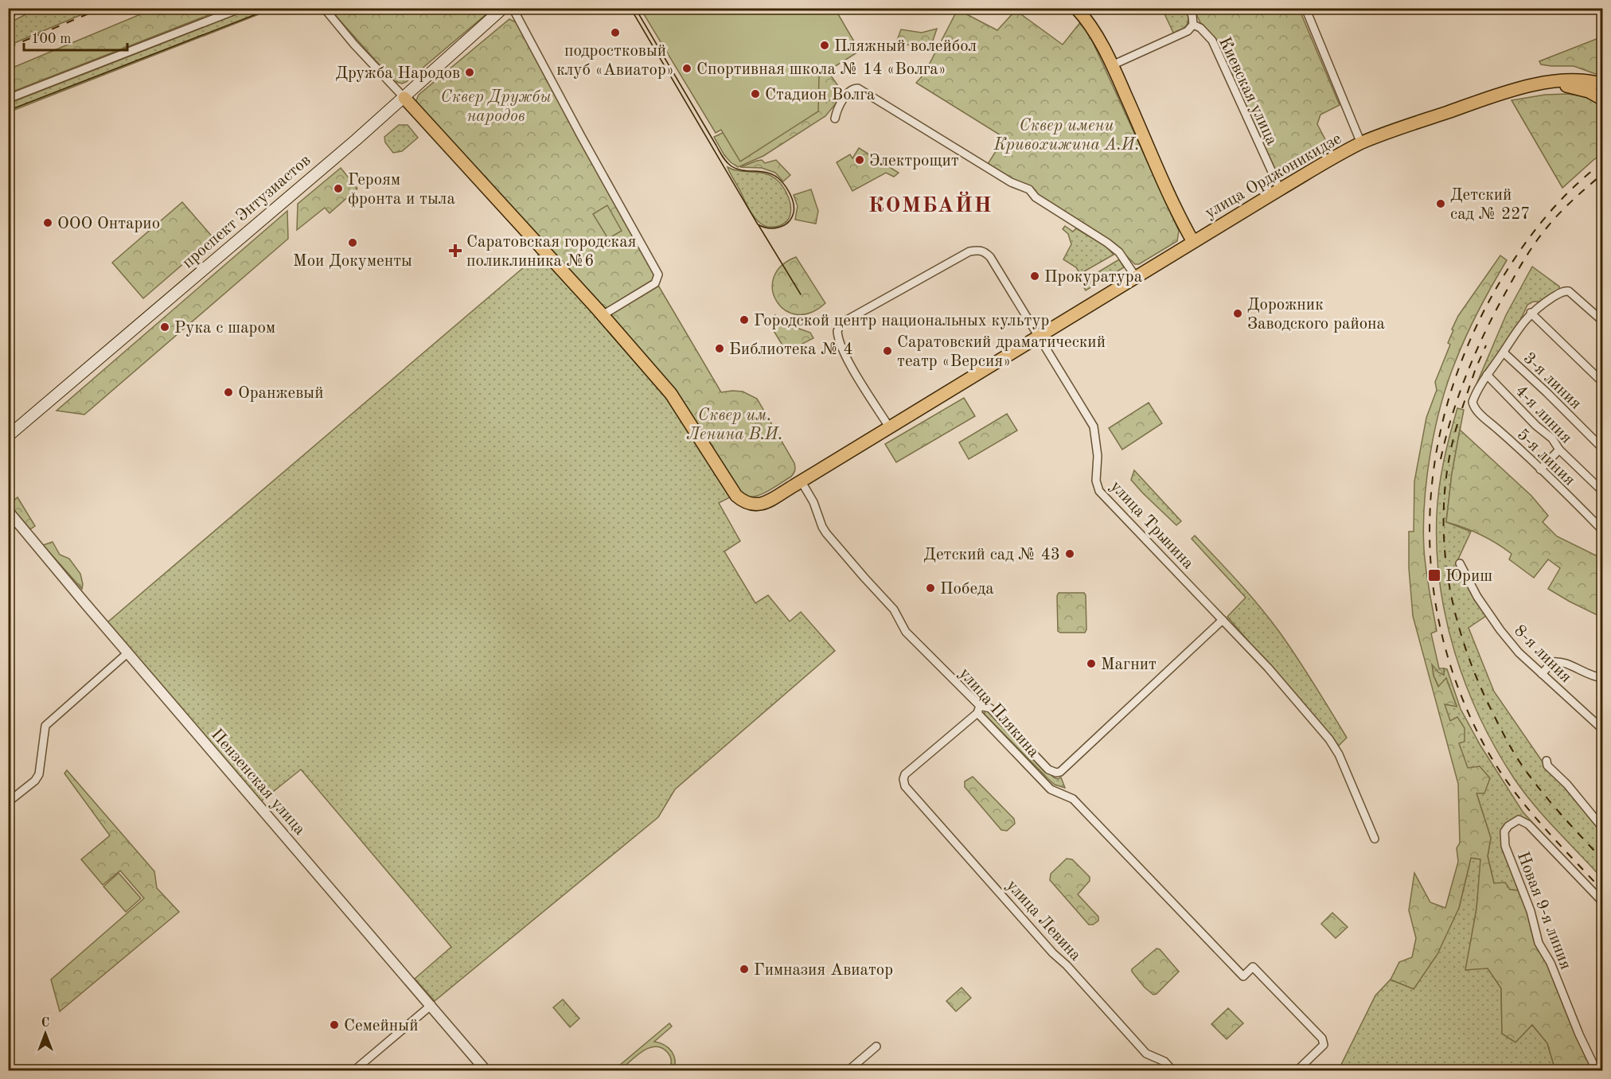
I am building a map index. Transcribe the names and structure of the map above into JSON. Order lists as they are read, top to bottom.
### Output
{
  "streets": {
    "main road": ["улица Орджоникидзе", "проспект Энтузиастов"],
    "street": [
      "Киевская улица",
      "3-я линия",
      "4-я линия",
      "5-я линия",
      "улица Трынина",
      "8-я линия",
      "улица Плякина",
      "Пензенская улица",
      "Новая 9-я линия",
      "улица Левина"
    ]
  },
  "crossings": [
    ["Киевская улица", "улица Орджоникидзе"],
    ["улица Орджоникидзе", "улица Трынина"],
    ["улица Орджоникидзе", "улица Плякина"],
    ["4-я линия", "5-я линия"],
    ["улица Плякина", "улица Левина"]
  ],
  "districts": ["КОМБАЙН"],
  "parks": ["Сквер Дружбы народов", "Сквер имени Кривохижина А.И.", "Сквер им. Ленина В.И."],
  "places": {
    "other": [
      "подростковый клуб «Авиатор»",
      "Пляжный волейбол",
      "Спортивная школа № 14 «Волга»",
      "Дружба Народов",
      "Стадион Волга",
      "Электрощит",
      "Героям фронта и тыла",
      "Детский сад № 227",
      "ООО Онтарио",
      "Мои Документы",
      "Прокуратура",
      "Дорожник Заводского района",
      "Городской центр национальных культур",
      "Рука с шаром",
      "Библиотека № 4",
      "Саратовский драматический театр «Версия»",
      "Оранжевый",
      "Детский сад № 43",
      "Победа",
      "Магнит",
      "Гимназия Авиатор",
      "Семейный"
    ],
    "health": ["Саратовская городская поликлиника №6"],
    "transit": ["Юриш"]
  },
  "scale_bar": "100 m",
  "north": "top"
}
